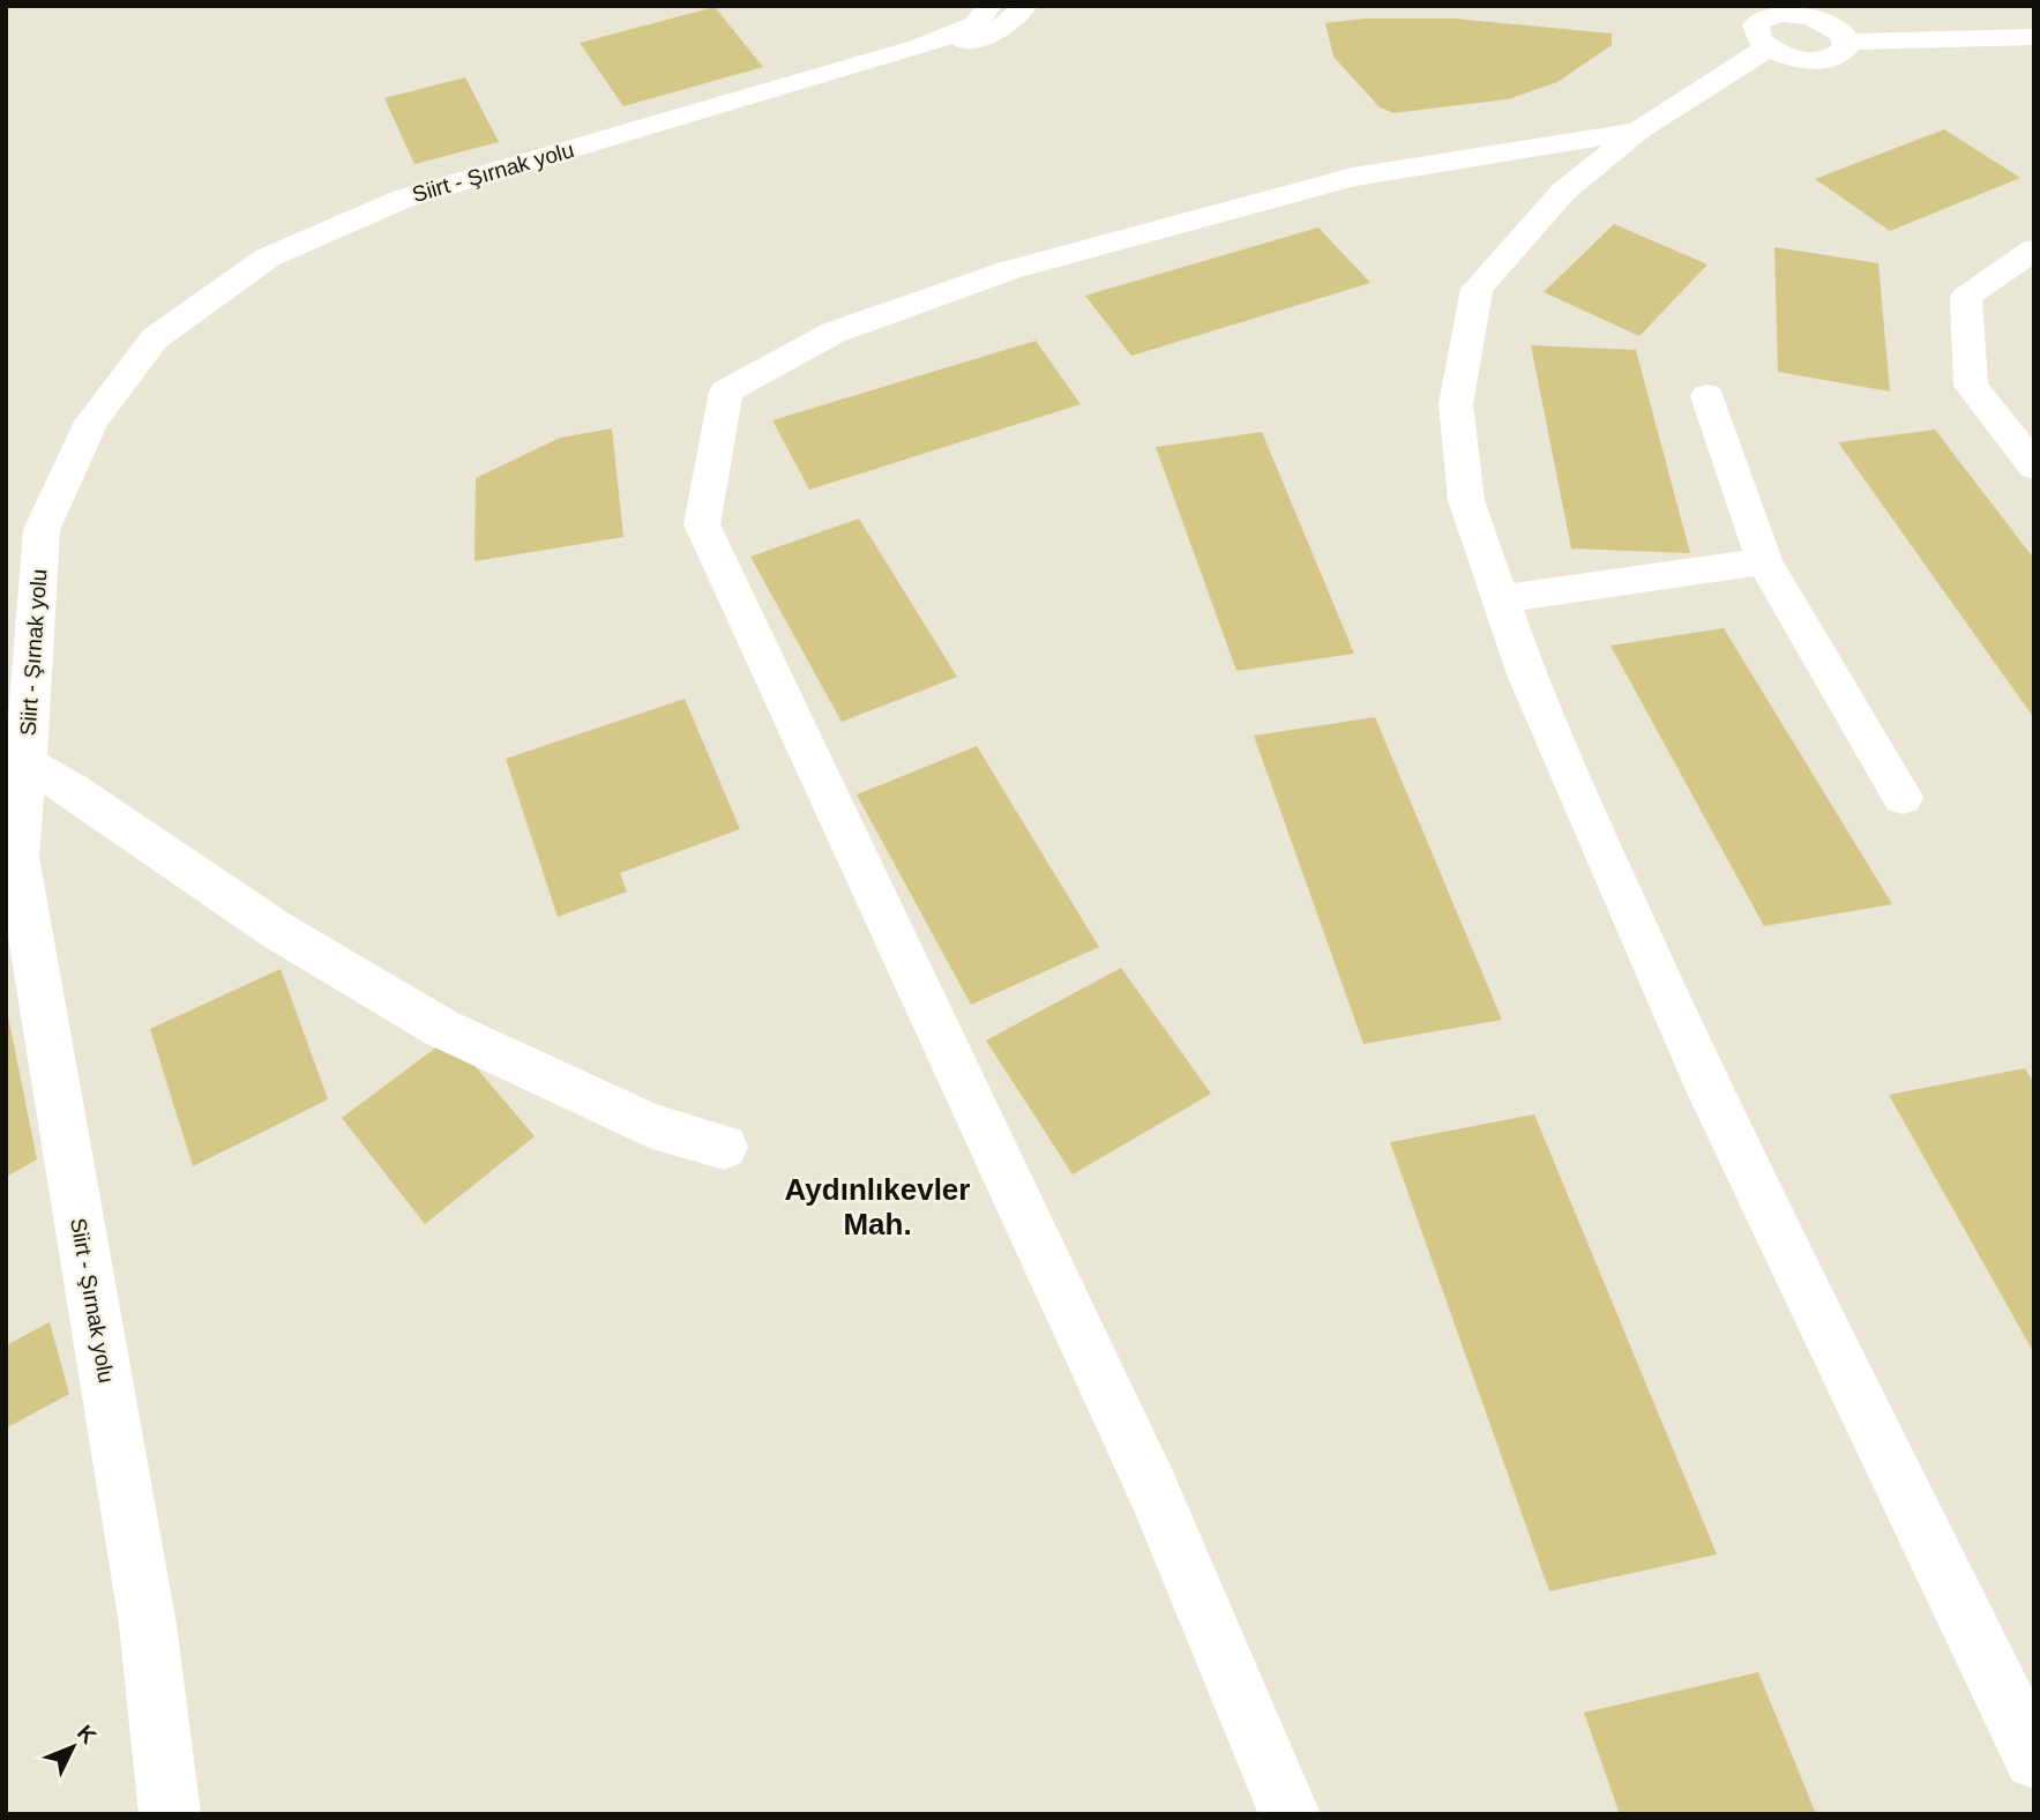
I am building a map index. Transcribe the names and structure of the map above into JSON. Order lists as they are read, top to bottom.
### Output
{
  "streets": {
    "street": ["Siirt - Şırnak yolu"]
  },
  "districts": ["Aydınlıkevler Mah."],
  "north": "top right"
}
